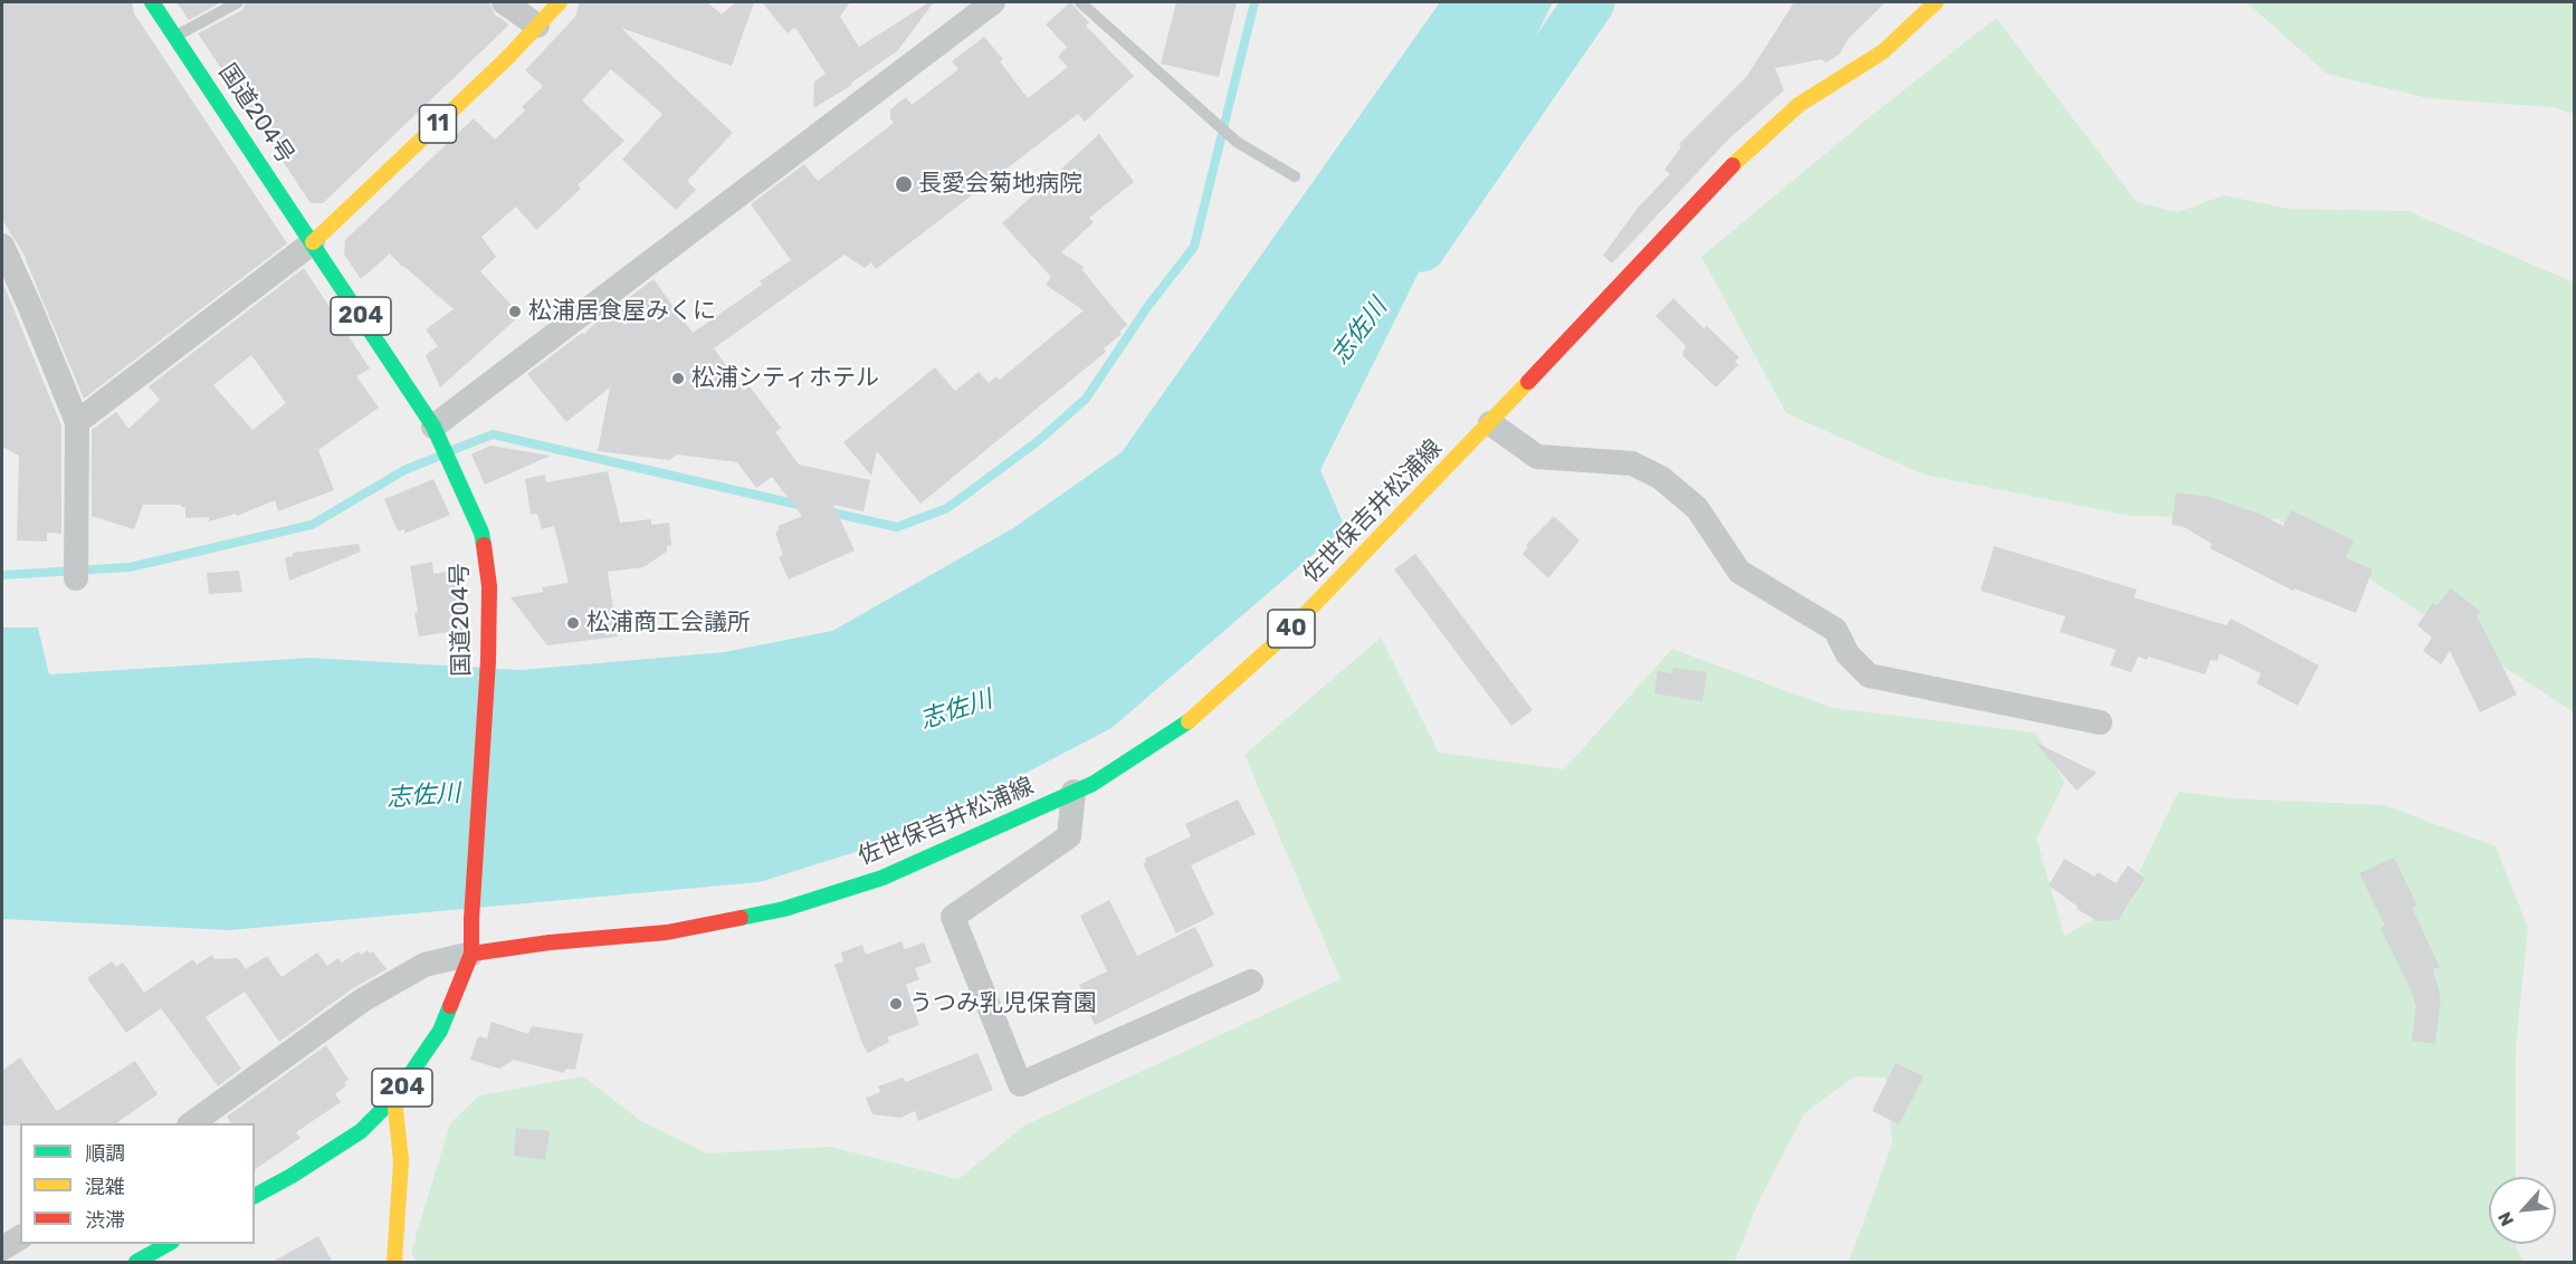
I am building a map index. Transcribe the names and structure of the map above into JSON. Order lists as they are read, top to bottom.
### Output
{
  "streets": {
    "main road": [
      "国道204号",
      "11",
      "204",
      "佐世保吉井松浦線",
      "40"
    ]
  },
  "crossings": [
    ["国道204号", "11"],
    ["国道204号", "佐世保吉井松浦線"]
  ],
  "water": ["志佐川"],
  "places": [
    "長愛会菊地病院",
    "松浦居食屋みくに",
    "松浦シティホテル",
    "松浦商工会議所",
    "うつみ乳児保育園"
  ],
  "legend": ["順調", "混雑", "渋滞"],
  "north": "bottom left"
}
